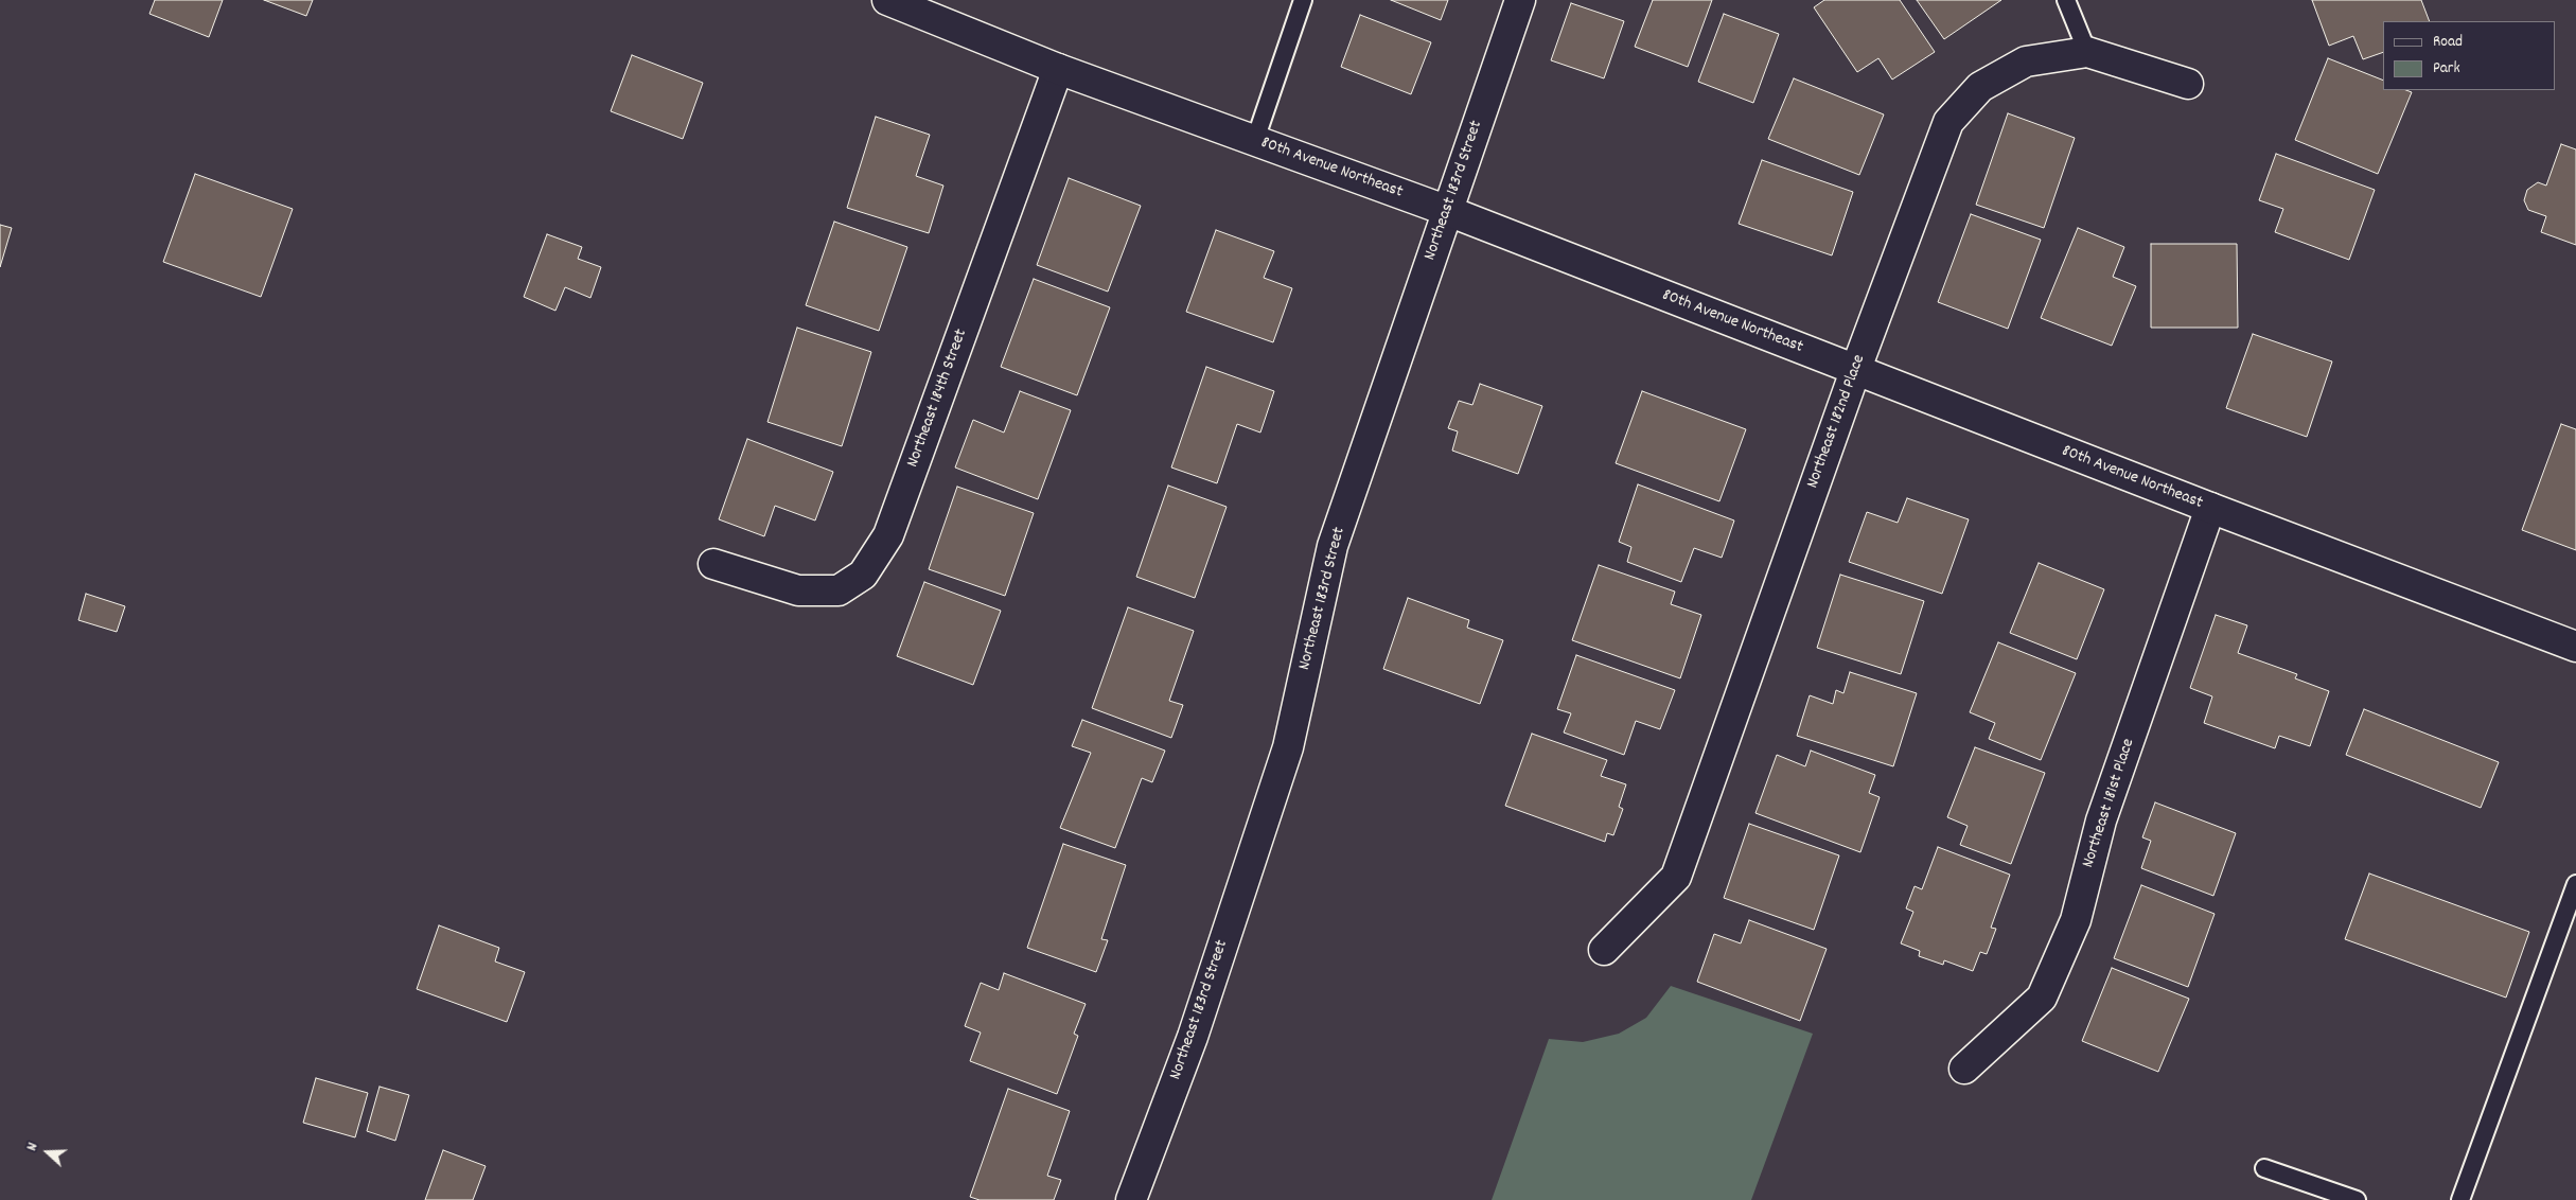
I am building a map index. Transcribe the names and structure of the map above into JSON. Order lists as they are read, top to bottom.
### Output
{
  "streets": {
    "street": [
      "80th Avenue Northeast",
      "Northeast 183rd Street",
      "Northeast 184th Street",
      "Northeast 182nd Place",
      "Northeast 181st Place"
    ]
  },
  "crossings": [
    ["80th Avenue Northeast", "Northeast 183rd Street"],
    ["80th Avenue Northeast", "Northeast 184th Street"],
    ["80th Avenue Northeast", "Northeast 182nd Place"],
    ["80th Avenue Northeast", "Northeast 181st Place"]
  ],
  "legend": ["Road", "Park"],
  "north": "left"
}
